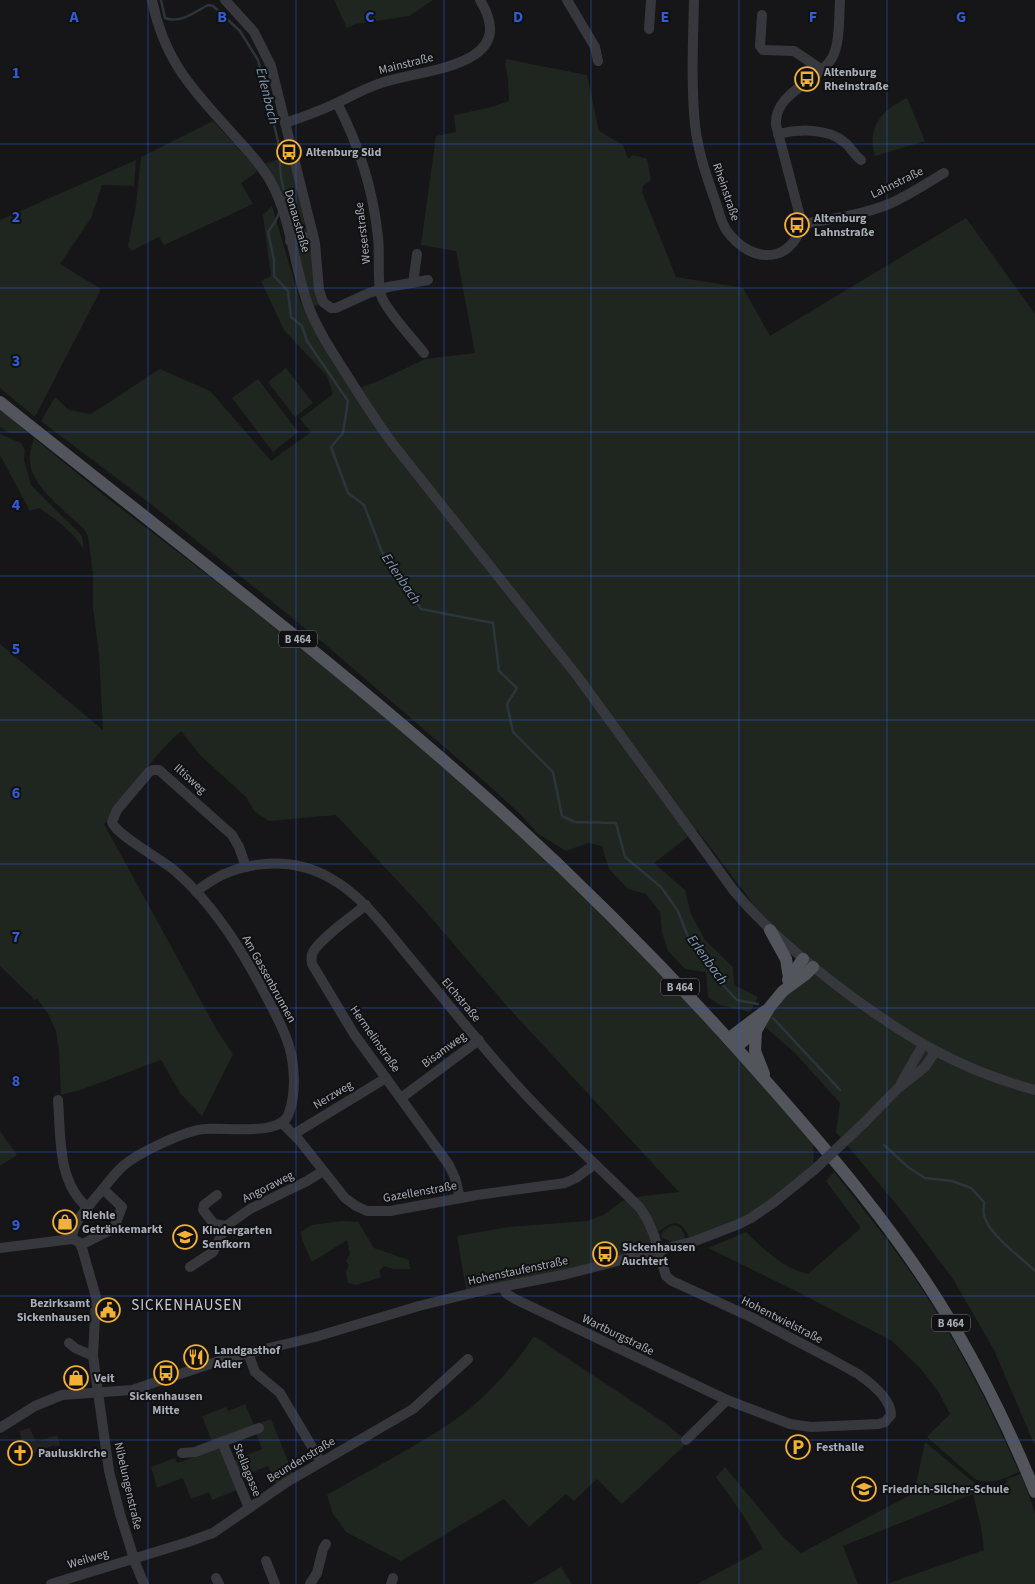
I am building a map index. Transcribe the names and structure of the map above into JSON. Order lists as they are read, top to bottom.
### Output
{
  "streets": {
    "main road": ["B 464"],
    "street": [
      "Mainstraße",
      "Lahnstraße",
      "Rheinstraße",
      "Donaustraße",
      "Weserstraße",
      "Iltisweg",
      "Am Gassenbrunnen",
      "Elchstraße",
      "Hermelinstraße",
      "Bisamweg",
      "Nerzweg",
      "Angoraweg",
      "Gazellenstraße",
      "Hohenstaufenstraße",
      "Hohentwielstraße",
      "Wartburgstraße",
      "Beundenstraße",
      "Stellagasse",
      "Nibelungenstraße",
      "Weilweg"
    ]
  },
  "crossings": [
    ["Mainstraße", "Weserstraße"],
    ["Lahnstraße", "Rheinstraße"],
    ["Donaustraße", "Hohenstaufenstraße"],
    ["Iltisweg", "Am Gassenbrunnen"],
    ["Iltisweg", "Elchstraße"],
    ["Am Gassenbrunnen", "Elchstraße"],
    ["Am Gassenbrunnen", "Gazellenstraße"],
    ["Elchstraße", "Hermelinstraße"],
    ["Elchstraße", "Bisamweg"],
    ["Elchstraße", "Gazellenstraße"],
    ["Elchstraße", "Hohenstaufenstraße"],
    ["Elchstraße", "Hohentwielstraße"],
    ["Hermelinstraße", "Bisamweg"],
    ["Hermelinstraße", "Nerzweg"],
    ["Hermelinstraße", "Gazellenstraße"],
    ["Nerzweg", "Gazellenstraße"],
    ["Angoraweg", "Gazellenstraße"],
    ["Hohenstaufenstraße", "Hohentwielstraße"],
    ["Hohenstaufenstraße", "Wartburgstraße"],
    ["Hohenstaufenstraße", "Nibelungenstraße"],
    ["Hohentwielstraße", "Wartburgstraße"],
    ["Beundenstraße", "Stellagasse"],
    ["Beundenstraße", "Nibelungenstraße"],
    ["Beundenstraße", "Weilweg"],
    ["Nibelungenstraße", "Weilweg"]
  ],
  "districts": ["SICKENHAUSEN"],
  "water": ["Erlenbach"],
  "places": {
    "bus stop": [
      "Altenburg Rheinstraße",
      "Altenburg Süd",
      "Altenburg Lahnstraße",
      "Sickenhausen Auchtert",
      "Sickenhausen Mitte"
    ],
    "shop": ["Riehle Getränkemarkt", "Veit"],
    "school or university": ["Kindergarten Senfkorn", "Friedrich-Silcher-Schule"],
    "public building": ["Bezirksamt Sickenhausen"],
    "restaurant": ["Landgasthof Adler"],
    "parking": ["Festhalle"],
    "church": ["Pauluskirche"]
  },
  "grid": {
    "columns": [
      "A",
      "B",
      "C",
      "D",
      "E",
      "F",
      "G"
    ],
    "rows": [
      "1",
      "2",
      "3",
      "4",
      "5",
      "6",
      "7",
      "8",
      "9"
    ]
  }
}
